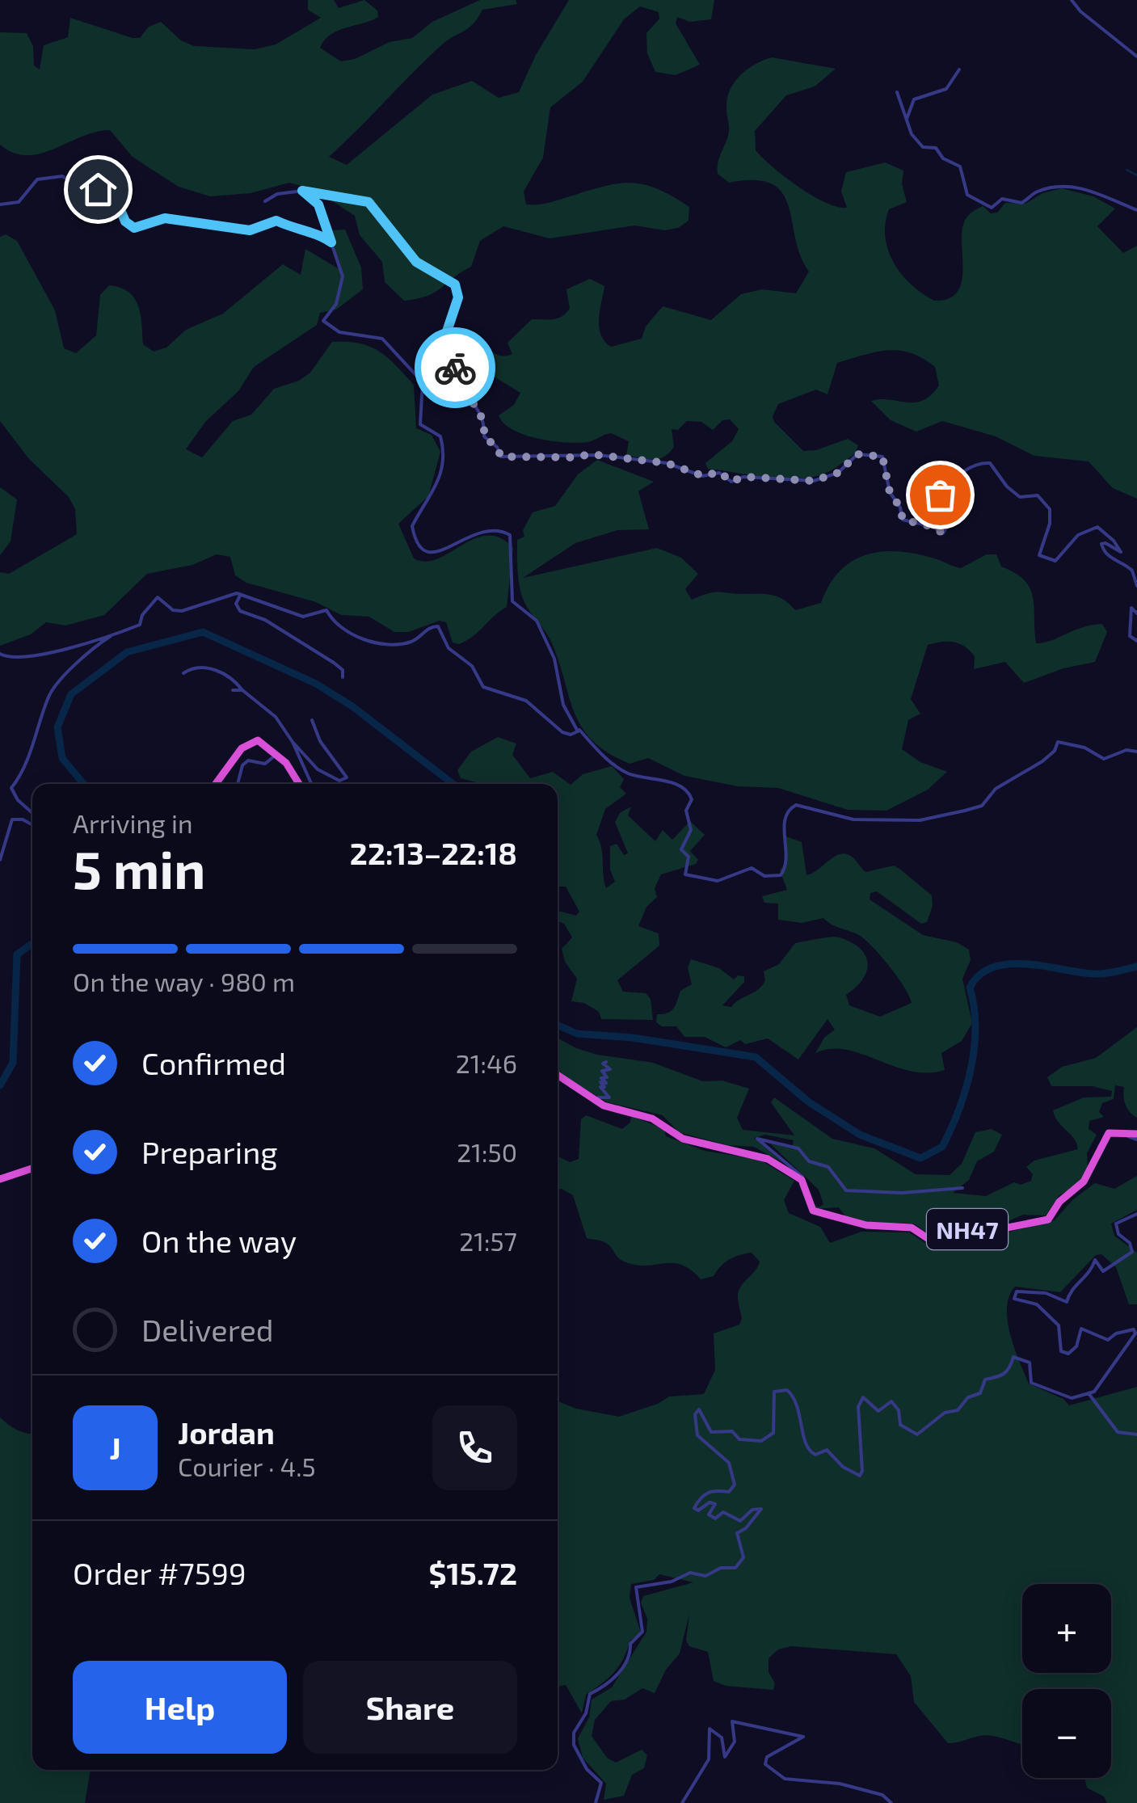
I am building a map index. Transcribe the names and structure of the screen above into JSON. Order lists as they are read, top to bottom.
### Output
{
  "streets": {
    "highway": ["NH47"]
  },
  "page": {
    "heading": ["5 min", "Arriving in", "22:13–22:18"],
    "panel": [
      "Jordan",
      "Courier · 4.5",
      "Order #7599",
      "$15.72"
    ],
    "bar": "On the way · 980 m",
    "list": [
      ["Confirmed", "21:46"],
      ["Preparing", "21:50"],
      ["On the way", "21:57"],
      "Delivered"
    ],
    "round": "J",
    "map_buttons": ["+", "−"],
    "buttons": ["Help", "Share"]
  }
}
